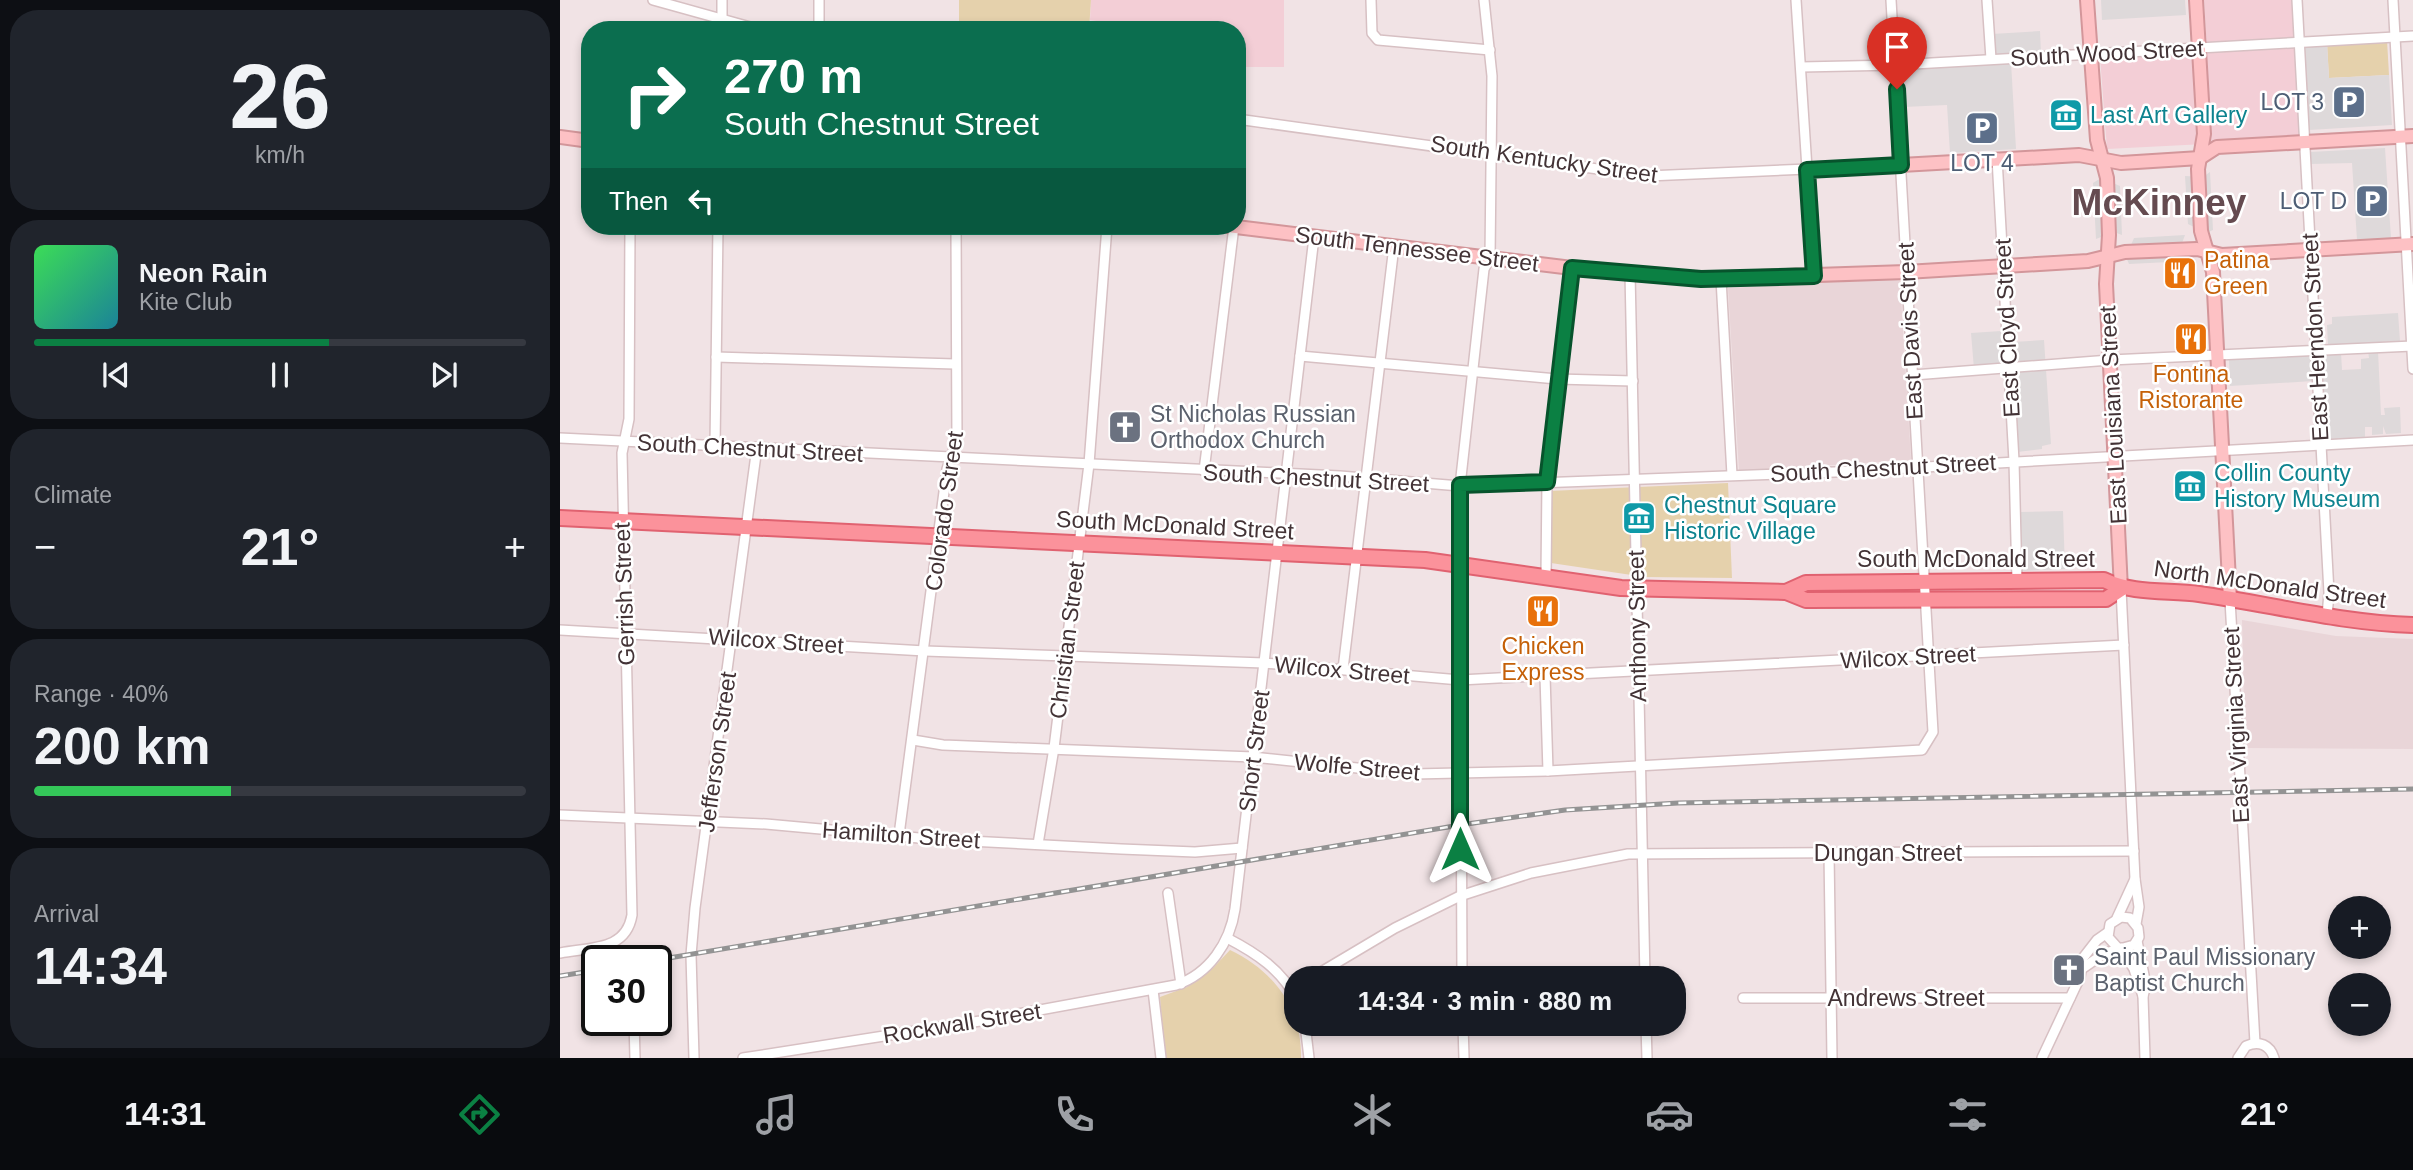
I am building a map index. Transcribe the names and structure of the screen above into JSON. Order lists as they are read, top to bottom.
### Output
{
  "streets": {
    "main road": ["South McDonald Street", "North McDonald Street"],
    "street": [
      "South Wood Street",
      "South Kentucky Street",
      "South Tennessee Street",
      "East Cloyd Street",
      "East Davis Street",
      "East Herndon Street",
      "East Louisiana Street",
      "South Chestnut Street",
      "Colorado Street",
      "Gerrish Street",
      "Anthony Street",
      "Christian Street",
      "Wilcox Street",
      "East Virginia Street",
      "Short Street",
      "Jefferson Street",
      "Wolfe Street",
      "Hamilton Street",
      "Dungan Street",
      "Andrews Street",
      "Rockwall Street"
    ]
  },
  "crossings": [
    ["South Wood Street", "East Davis Street"],
    ["South Wood Street", "East Herndon Street"],
    ["South Wood Street", "East Louisiana Street"],
    ["South Wood Street", "East Virginia Street"],
    ["South Kentucky Street", "East Cloyd Street"],
    ["South Kentucky Street", "East Davis Street"],
    ["South Kentucky Street", "East Herndon Street"],
    ["South Kentucky Street", "East Louisiana Street"],
    ["South Kentucky Street", "East Virginia Street"],
    ["South Tennessee Street", "East Cloyd Street"],
    ["South Tennessee Street", "East Davis Street"],
    ["South Tennessee Street", "East Herndon Street"],
    ["South Tennessee Street", "East Louisiana Street"],
    ["South Tennessee Street", "Anthony Street"],
    ["South Tennessee Street", "East Virginia Street"],
    ["South Tennessee Street", "Short Street"],
    ["East Cloyd Street", "South Chestnut Street"],
    ["East Cloyd Street", "South McDonald Street"],
    ["East Davis Street", "South Chestnut Street"],
    ["East Davis Street", "South McDonald Street"],
    ["East Davis Street", "Wilcox Street"],
    ["East Davis Street", "Wolfe Street"],
    ["East Herndon Street", "South Chestnut Street"],
    ["East Herndon Street", "North McDonald Street"],
    ["East Louisiana Street", "South Chestnut Street"],
    ["East Louisiana Street", "South McDonald Street"],
    ["East Louisiana Street", "North McDonald Street"],
    ["East Louisiana Street", "Wilcox Street"],
    ["East Louisiana Street", "Dungan Street"],
    ["South Chestnut Street", "Colorado Street"],
    ["South Chestnut Street", "Gerrish Street"],
    ["South Chestnut Street", "Anthony Street"],
    ["South Chestnut Street", "Christian Street"],
    ["South Chestnut Street", "East Virginia Street"],
    ["South Chestnut Street", "Short Street"],
    ["South Chestnut Street", "Jefferson Street"],
    ["Colorado Street", "South McDonald Street"],
    ["Colorado Street", "Wilcox Street"],
    ["Colorado Street", "Wolfe Street"],
    ["Colorado Street", "Hamilton Street"],
    ["South McDonald Street", "North McDonald Street"],
    ["South McDonald Street", "Gerrish Street"],
    ["South McDonald Street", "Anthony Street"],
    ["South McDonald Street", "Christian Street"],
    ["South McDonald Street", "Short Street"],
    ["South McDonald Street", "Jefferson Street"],
    ["North McDonald Street", "East Virginia Street"],
    ["Gerrish Street", "Wilcox Street"],
    ["Gerrish Street", "Hamilton Street"],
    ["Anthony Street", "Wilcox Street"],
    ["Anthony Street", "Wolfe Street"],
    ["Anthony Street", "Dungan Street"],
    ["Christian Street", "Wilcox Street"],
    ["Christian Street", "Wolfe Street"],
    ["Christian Street", "Hamilton Street"],
    ["Wilcox Street", "Short Street"],
    ["Wilcox Street", "Jefferson Street"],
    ["Short Street", "Wolfe Street"],
    ["Short Street", "Hamilton Street"],
    ["Short Street", "Rockwall Street"],
    ["Jefferson Street", "Hamilton Street"],
    ["Hamilton Street", "Rockwall Street"]
  ],
  "districts": ["McKinney"],
  "places": {
    "parking": ["LOT 3", "LOT 4", "LOT D"],
    "museum": ["Last Art Gallery", "Collin County History Museum", "Chestnut Square Historic Village"],
    "restaurant": ["Patina Green", "Fontina Ristorante", "Chicken Express"],
    "church": ["St Nicholas Russian Orthodox Church", "Saint Paul Missionary Baptist Church"]
  },
  "page": {
    "tile": [
      ["26", "km/h"],
      "Climate",
      ["Range · 40%", "200 km"],
      ["Arrival", "14:34"]
    ],
    "turn": ["270 m", "South Chestnut Street"],
    "then": "Then",
    "song": ["Neon Rain", "Kite Club"],
    "heat": ["−", "21°", "+"],
    "map_buttons": ["+", "−"],
    "limit": "30",
    "trip": "14:34 · 3 min · 880 m",
    "tabs": ["14:31", "21°"]
  }
}
